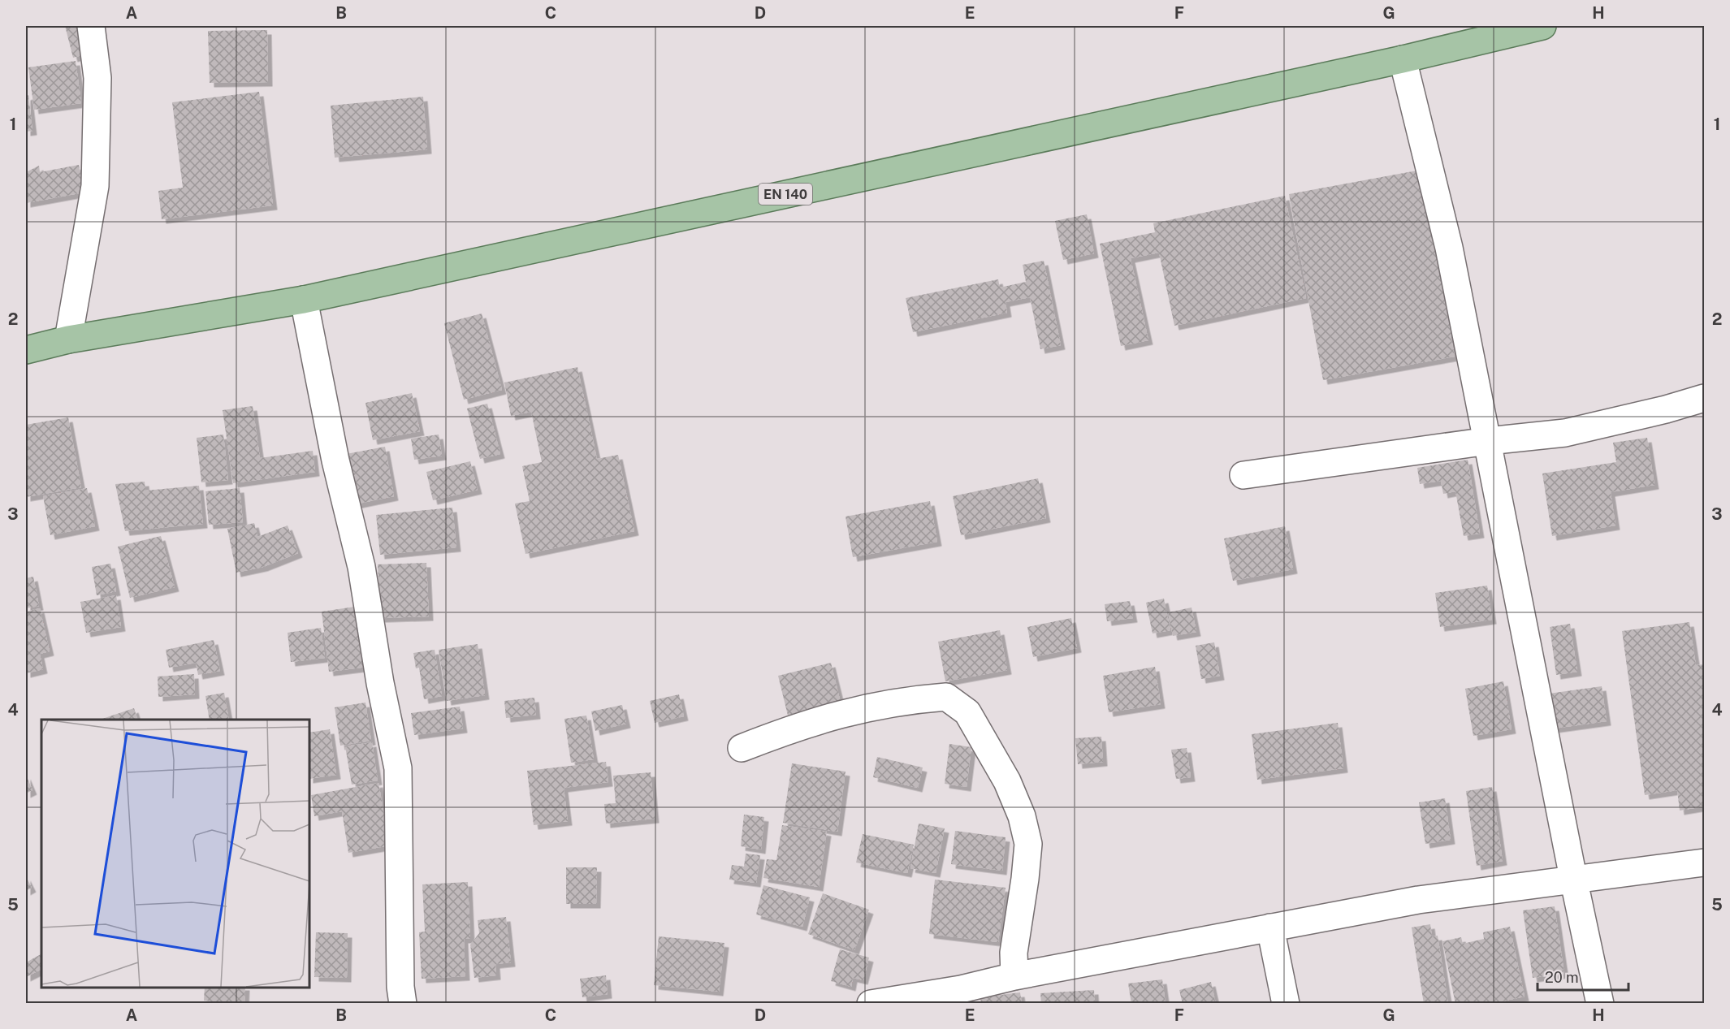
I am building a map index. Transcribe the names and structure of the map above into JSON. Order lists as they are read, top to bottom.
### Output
{
  "streets": {
    "main road": ["EN 140"]
  },
  "scale_bar": "20 m",
  "grid": {
    "columns": [
      "A",
      "B",
      "C",
      "D",
      "E",
      "F",
      "G",
      "H"
    ],
    "rows": [
      "1",
      "2",
      "3",
      "4",
      "5"
    ]
  }
}
